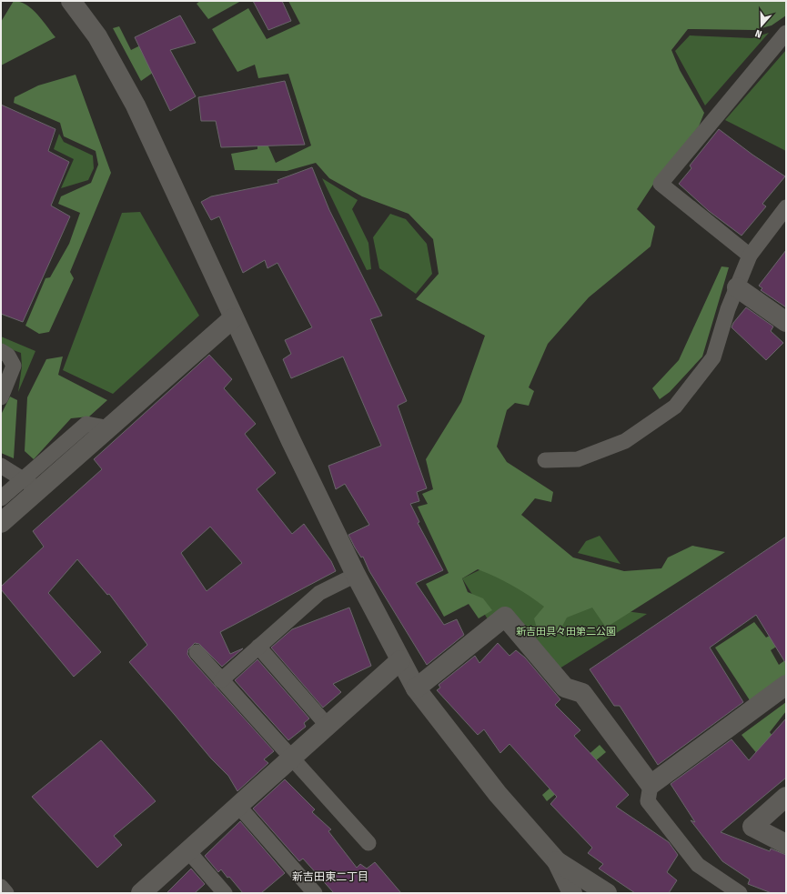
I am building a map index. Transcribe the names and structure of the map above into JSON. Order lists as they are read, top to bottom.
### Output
{
  "districts": ["新吉田東二丁目"],
  "parks": ["新吉田具々田第二公園"],
  "north": "bottom"
}
